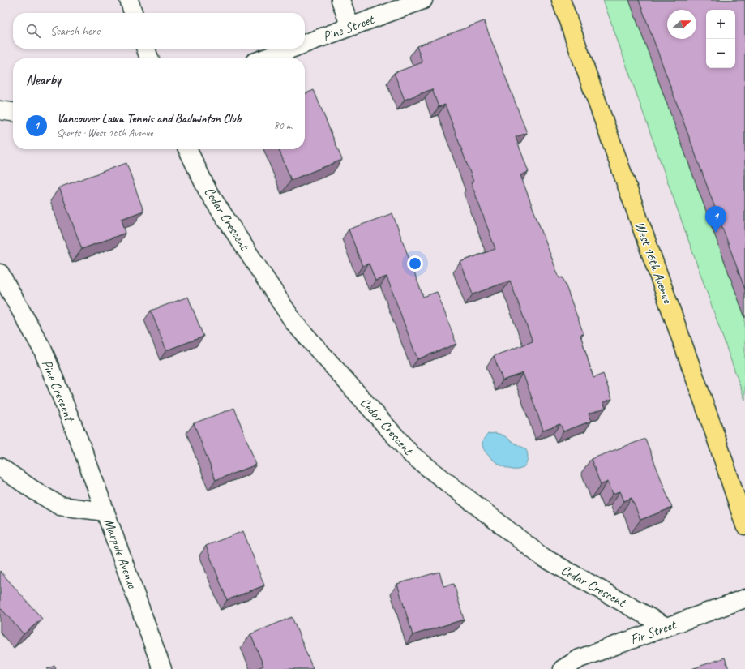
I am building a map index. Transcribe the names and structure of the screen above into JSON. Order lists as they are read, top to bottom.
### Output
{
  "streets": {
    "main road": ["West 16th Avenue"],
    "street": [
      "Pine Street",
      "Cedar Crescent",
      "Pine Crescent",
      "Marpole Avenue",
      "Fir Street"
    ]
  },
  "crossings": [
    ["Cedar Crescent", "Fir Street"],
    ["Pine Crescent", "Marpole Avenue"]
  ],
  "north": "right",
  "page": {
    "map_buttons": ["+", "−"],
    "search": "Search here",
    "heading": "Nearby",
    "list": [
      {
        "mark": "1",
        "name": "Vancouver Lawn Tennis and Badminton Club",
        "note": "Sports · West 16th Avenue",
        "value": "80 m"
      }
    ],
    "pins": "1"
  }
}
